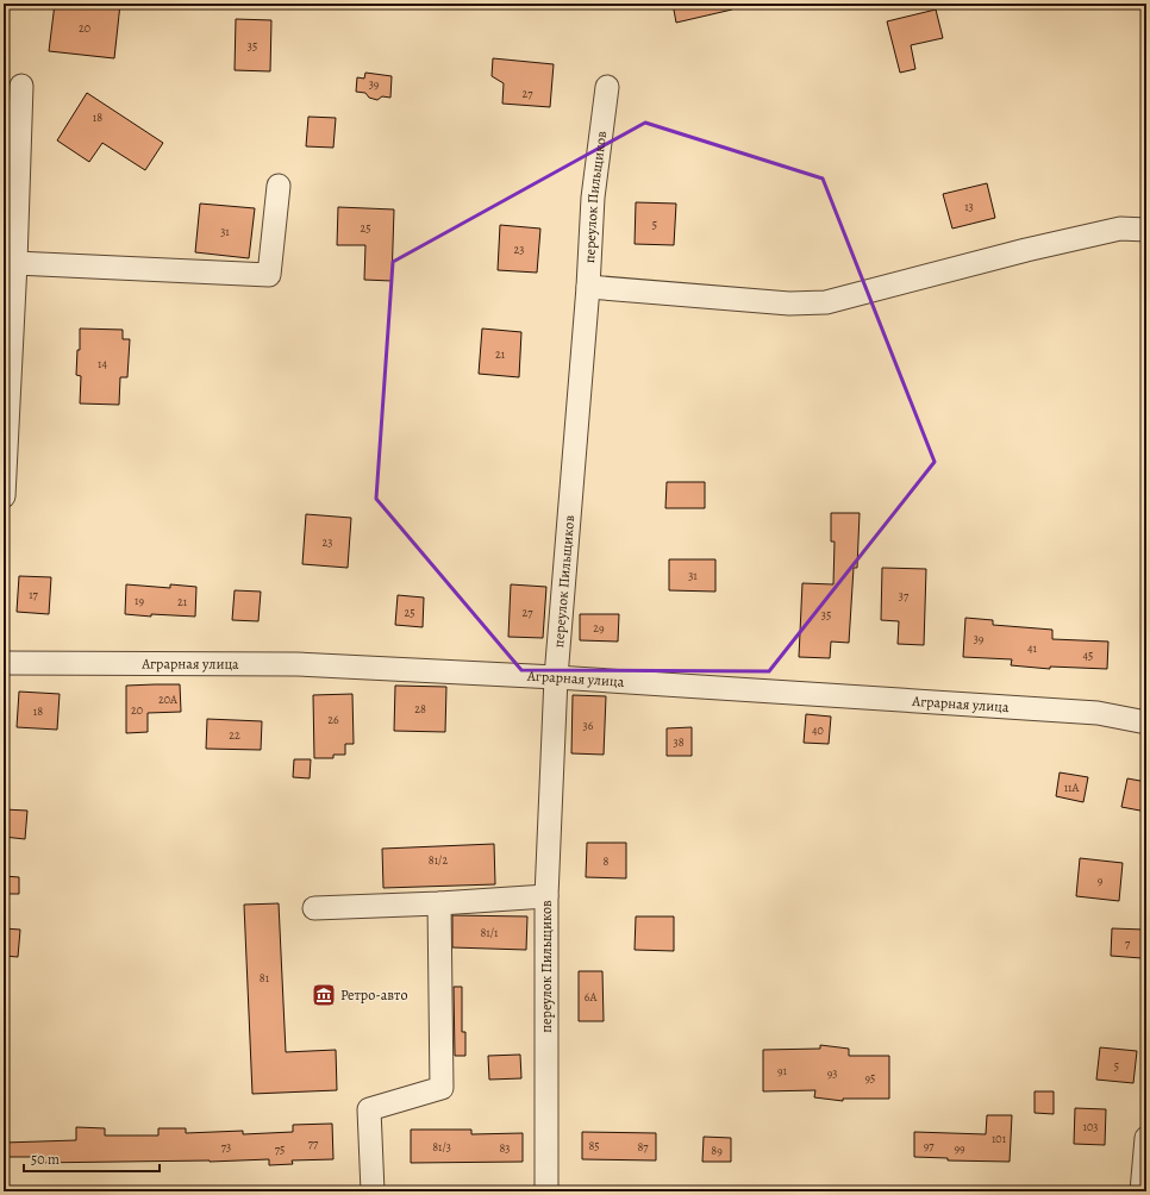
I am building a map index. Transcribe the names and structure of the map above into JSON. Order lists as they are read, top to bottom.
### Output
{
  "streets": {
    "street": ["переулок Пильщиков", "Аграрная улица"]
  },
  "crossings": [
    ["переулок Пильщиков", "Аграрная улица"]
  ],
  "places": {
    "museum": ["Ретро-авто"]
  },
  "house_numbers": [
    "20",
    "35",
    "39",
    "27",
    "18",
    "13",
    "5",
    "25",
    "31",
    "23",
    "21",
    "14",
    "23",
    "31",
    "17",
    "37",
    "19",
    "21",
    "25",
    "27",
    "35",
    "29",
    "39",
    "41",
    "45",
    "20А",
    "28",
    "20",
    "18",
    "26",
    "36",
    "40",
    "22",
    "38",
    "11А",
    "81/2",
    "8",
    "9",
    "81/1",
    "7",
    "81",
    "6А",
    "5",
    "91",
    "93",
    "95",
    "103",
    "101",
    "77",
    "85",
    "97",
    "73",
    "81/3",
    "87",
    "83",
    "99",
    "75",
    "89"
  ],
  "scale_bar": "50 m"
}
